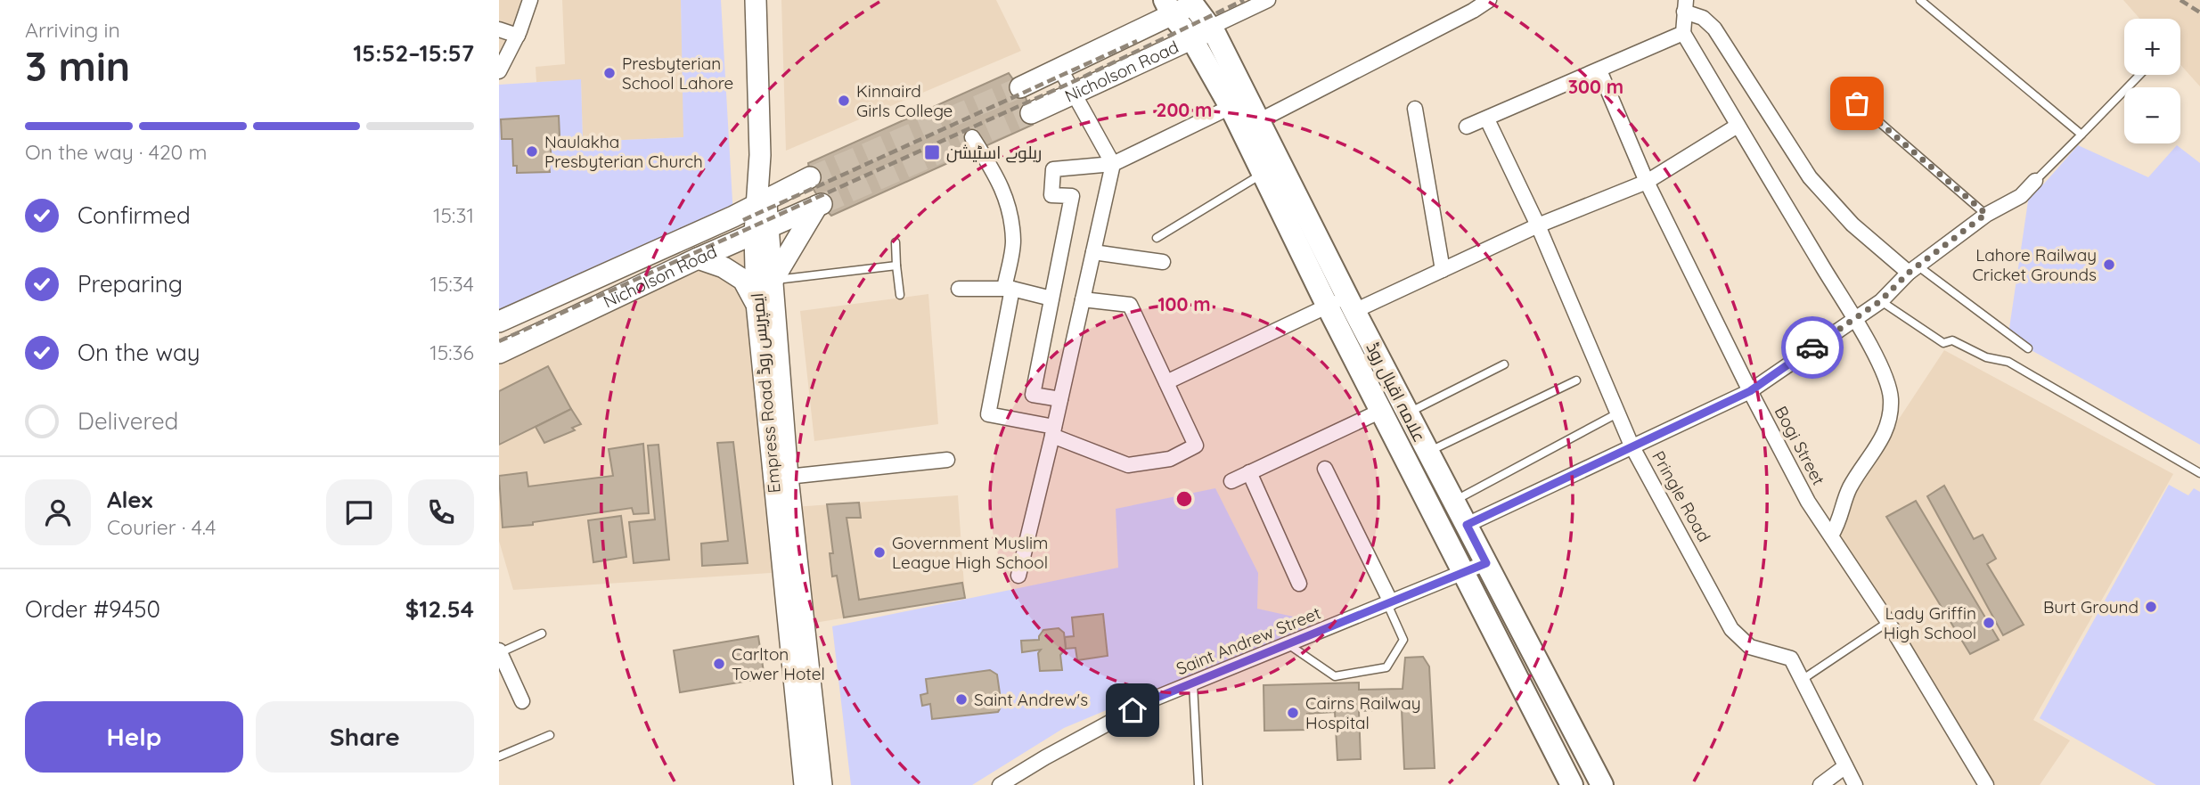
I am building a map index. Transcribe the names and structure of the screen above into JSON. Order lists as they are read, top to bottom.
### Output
{
  "streets": {
    "main road": ["Nicholson Road", "علامہ اقبال روڈ", "Empress Road ایمپریس روڈ"],
    "street": ["Bogi Street", "Pringle Road", "Saint Andrew Street"]
  },
  "crossings": [
    ["Nicholson Road", "علامہ اقبال روڈ"],
    ["Nicholson Road", "Empress Road ایمپریس روڈ"],
    ["علامہ اقبال روڈ", "Saint Andrew Street"]
  ],
  "places": {
    "other": [
      "Presbyterian School Lahore",
      "Kinnaird Girls College",
      "Naulakha Presbyterian Church",
      "Lahore Railway Cricket Grounds",
      "Government Muslim League High School",
      "Burt Ground",
      "Lady Griffin High School",
      "Carlton Tower Hotel",
      "Saint Andrew's",
      "Cairns Railway Hospital"
    ],
    "transit": ["ریلوے اسٹیشن"]
  },
  "page": {
    "heading": ["3 min", "Arriving in", "15:52–15:57"],
    "panel": [
      "Alex",
      "Courier · 4.4",
      "Order #9450",
      "$12.54"
    ],
    "map_buttons": ["+", "−"],
    "bar": "On the way · 420 m",
    "list": [
      ["Confirmed", "15:31"],
      ["Preparing", "15:34"],
      ["On the way", "15:36"],
      "Delivered"
    ],
    "buttons": ["Help", "Share"]
  },
  "rings": ["300 m", "200 m", "100 m"]
}
